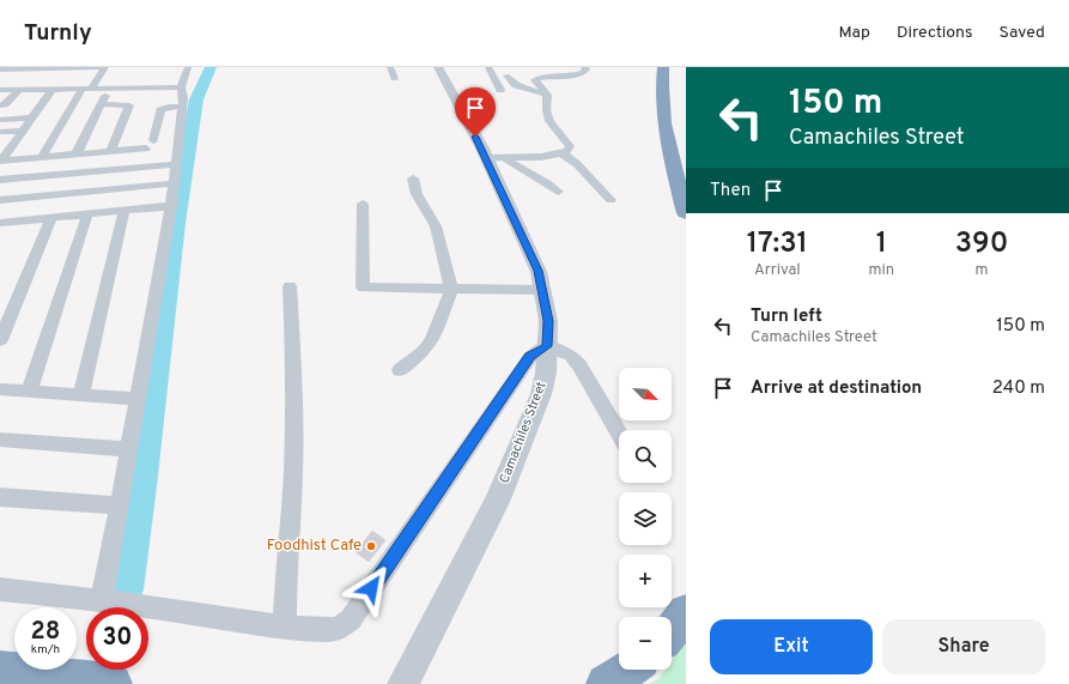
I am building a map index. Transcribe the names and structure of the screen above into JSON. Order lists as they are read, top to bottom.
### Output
{
  "streets": {
    "street": ["Camachiles Street"]
  },
  "places": ["Foodhist Cafe"],
  "north": "bottom right",
  "page": {
    "header": "Turnly",
    "nav": ["Map", "Directions", "Saved"],
    "turn": ["150 m", "Camachiles Street"],
    "then": "Then",
    "eta": [
      "17:31",
      "Arrival",
      "1",
      "min",
      "390",
      "m"
    ],
    "list": [
      {
        "name": "Turn left",
        "note": "Camachiles Street",
        "value": "150 m"
      },
      {
        "name": "Arrive at destination",
        "value": "240 m"
      }
    ],
    "map_buttons": ["+", "−"],
    "speed": "28 km/h",
    "limit": "30",
    "buttons": ["Exit", "Share"]
  }
}
